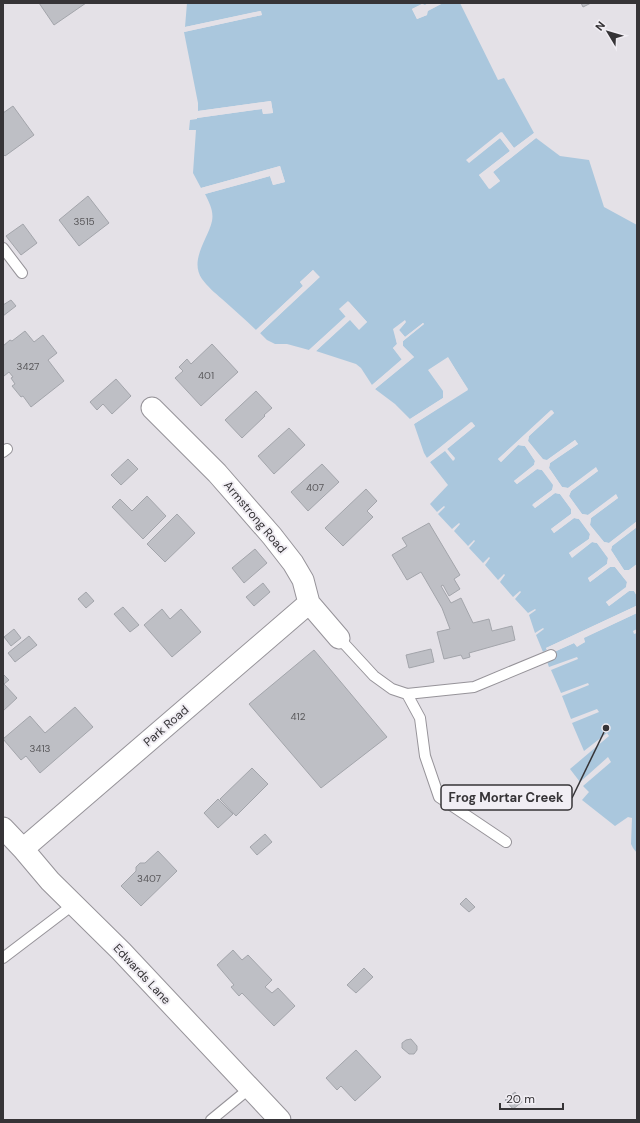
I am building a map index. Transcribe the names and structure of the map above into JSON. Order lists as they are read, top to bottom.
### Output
{
  "streets": {
    "street": ["Armstrong Road", "Park Road", "Edwards Lane"]
  },
  "crossings": [
    ["Armstrong Road", "Park Road"],
    ["Park Road", "Edwards Lane"]
  ],
  "places": ["Frog Mortar Creek"],
  "house_numbers": [
    "3515",
    "3427",
    "401",
    "407",
    "412",
    "3413",
    "3407"
  ],
  "scale_bar": "20 m",
  "north": "top left"
}
